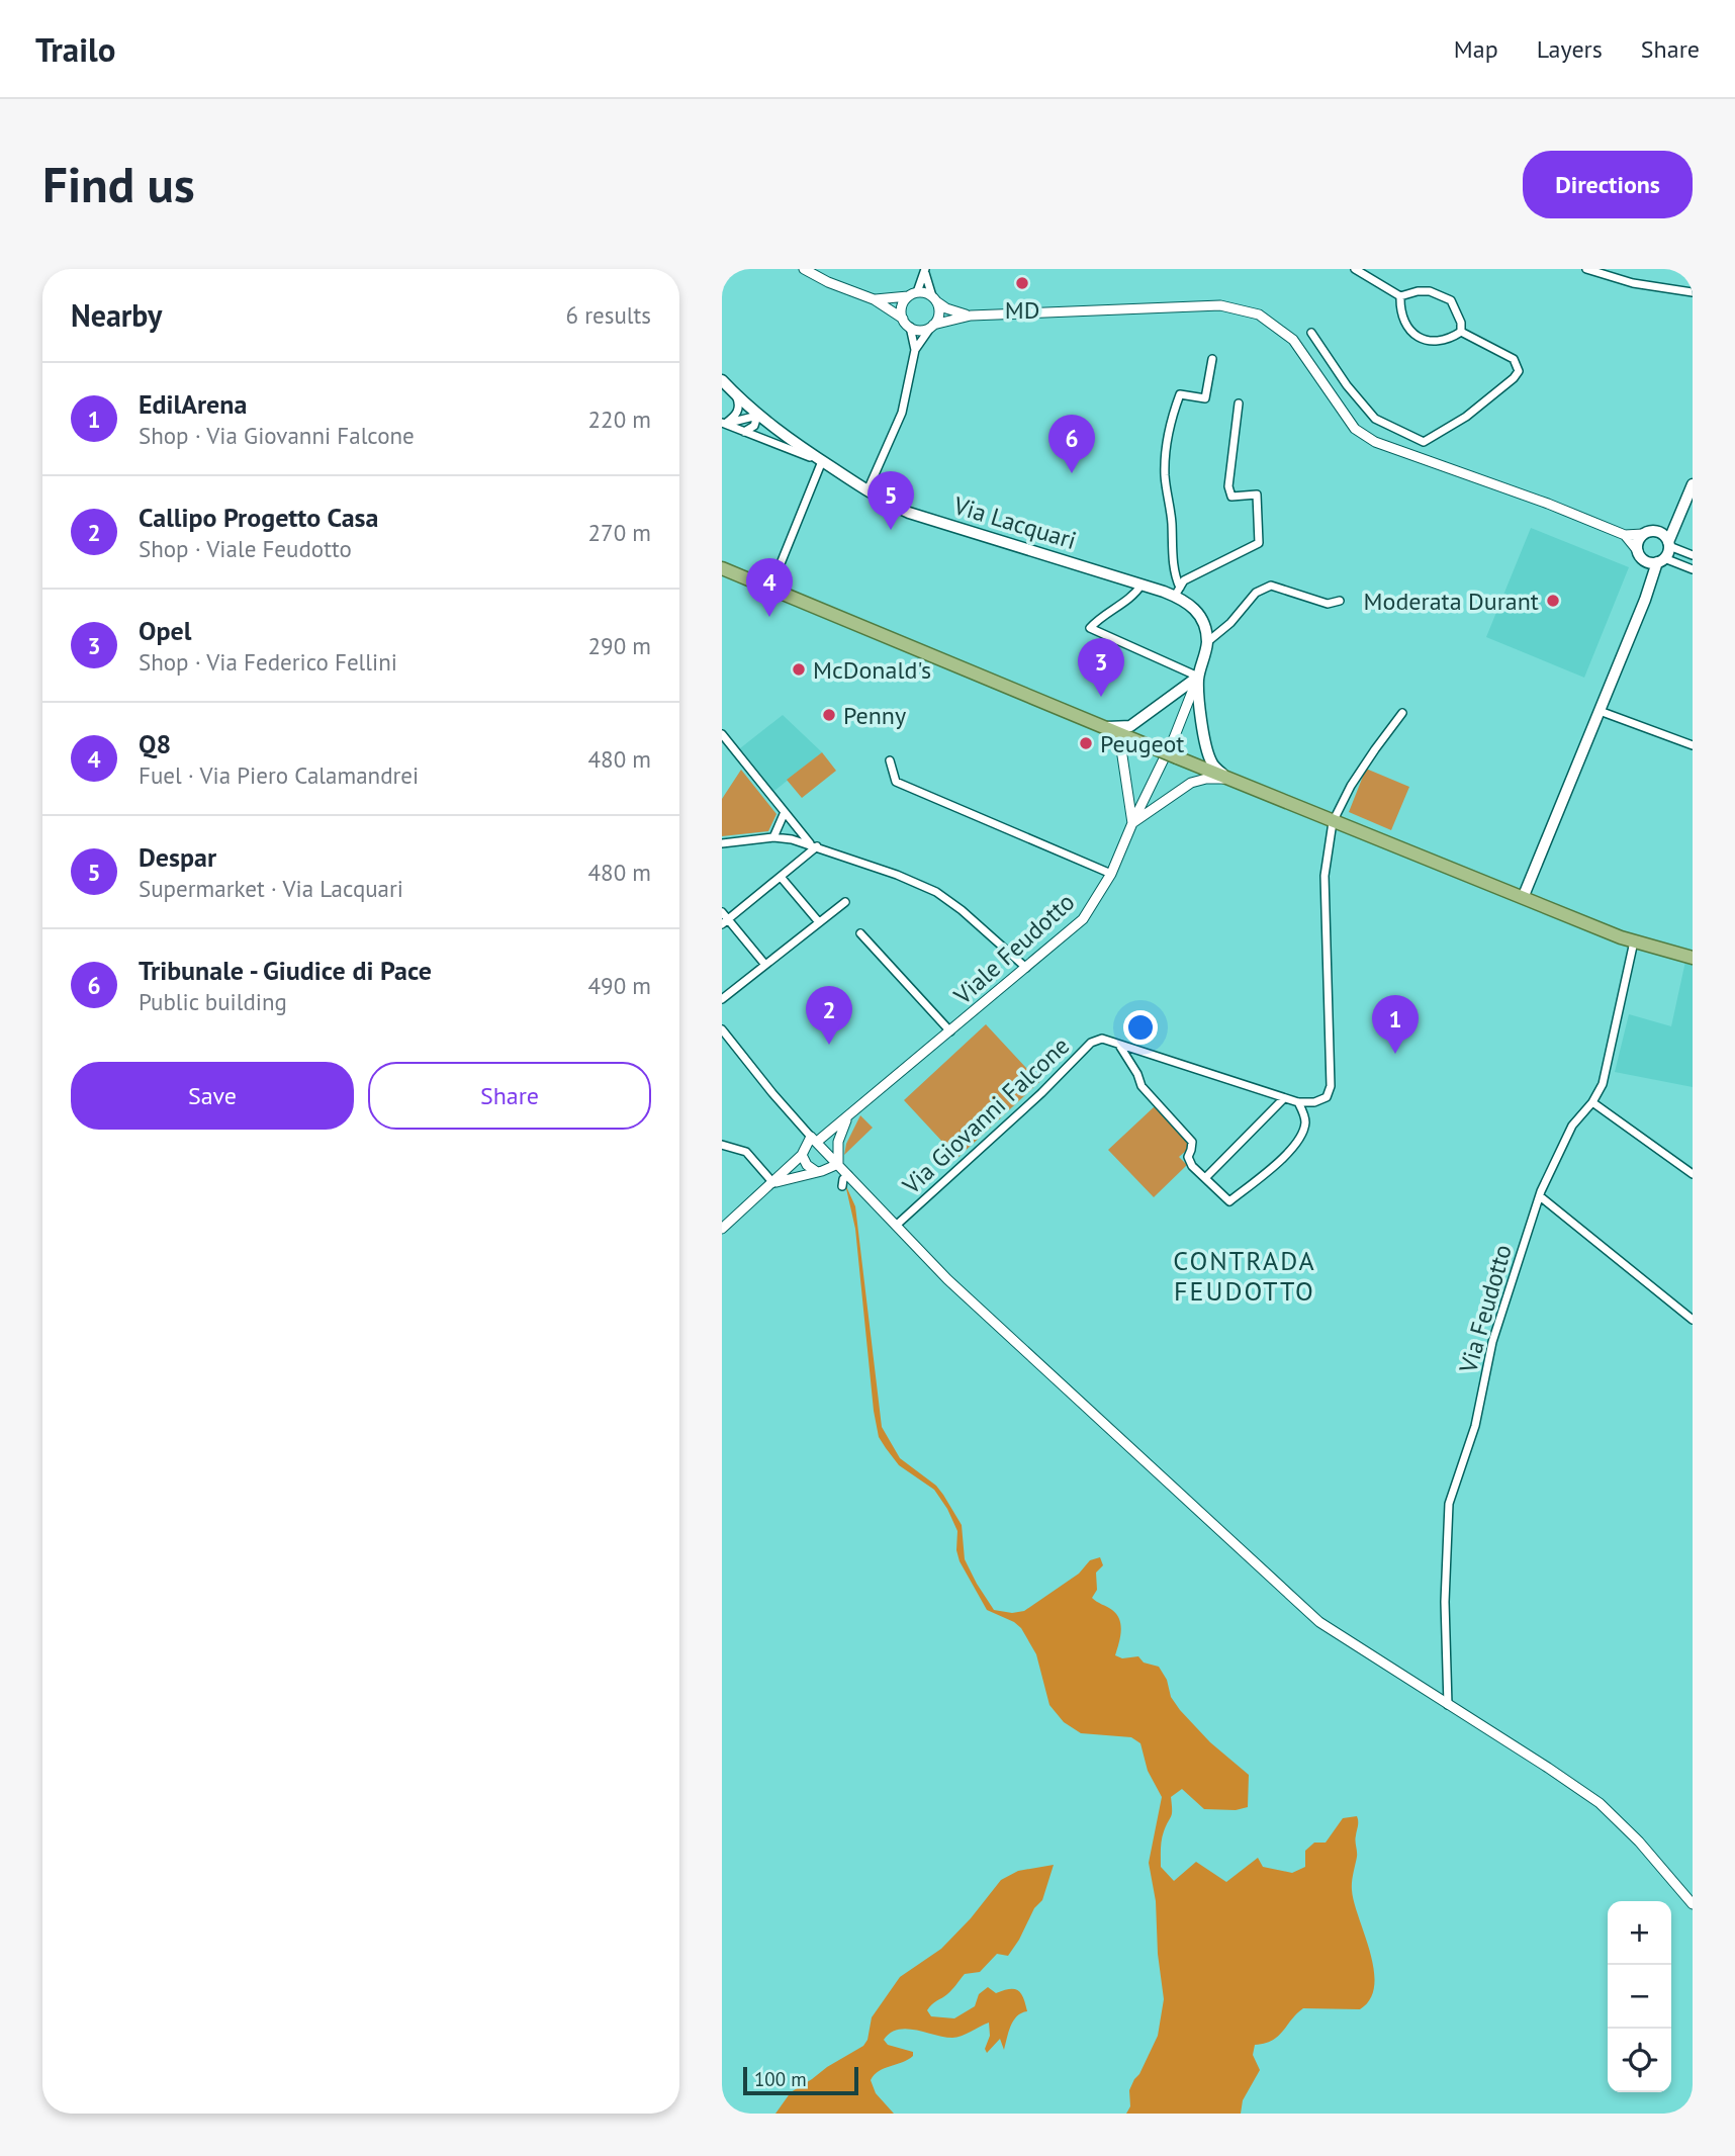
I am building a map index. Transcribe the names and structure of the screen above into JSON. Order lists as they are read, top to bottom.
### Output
{
  "streets": {
    "main road": ["Via Lacquari"],
    "street": ["Viale Feudotto", "Via Giovanni Falcone", "Via Feudotto"]
  },
  "districts": ["CONTRADA FEUDOTTO"],
  "places": [
    "MD",
    "Moderata Durant",
    "McDonald's",
    "Penny",
    "Peugeot"
  ],
  "scale_bar": "100 m",
  "page": {
    "header": "Trailo",
    "nav": ["Map", "Layers", "Share"],
    "buttons": [
      "Directions",
      ["Save", "Share"]
    ],
    "title": "Find us",
    "heading": ["Nearby", "6 results"],
    "list": [
      {
        "mark": "1",
        "name": "EdilArena",
        "note": "Shop · Via Giovanni Falcone",
        "value": "220 m"
      },
      {
        "mark": "2",
        "name": "Callipo Progetto Casa",
        "note": "Shop · Viale Feudotto",
        "value": "270 m"
      },
      {
        "mark": "3",
        "name": "Opel",
        "note": "Shop · Via Federico Fellini",
        "value": "290 m"
      },
      {
        "mark": "4",
        "name": "Q8",
        "note": "Fuel · Via Piero Calamandrei",
        "value": "480 m"
      },
      {
        "mark": "5",
        "name": "Despar",
        "note": "Supermarket · Via Lacquari",
        "value": "480 m"
      },
      {
        "mark": "6",
        "name": "Tribunale - Giudice di Pace",
        "note": "Public building",
        "value": "490 m"
      }
    ],
    "pins": [
      "6",
      "5",
      "4",
      "3",
      "2",
      "1"
    ],
    "map_buttons": ["+", "−"],
    "scale": "100 m"
  }
}
